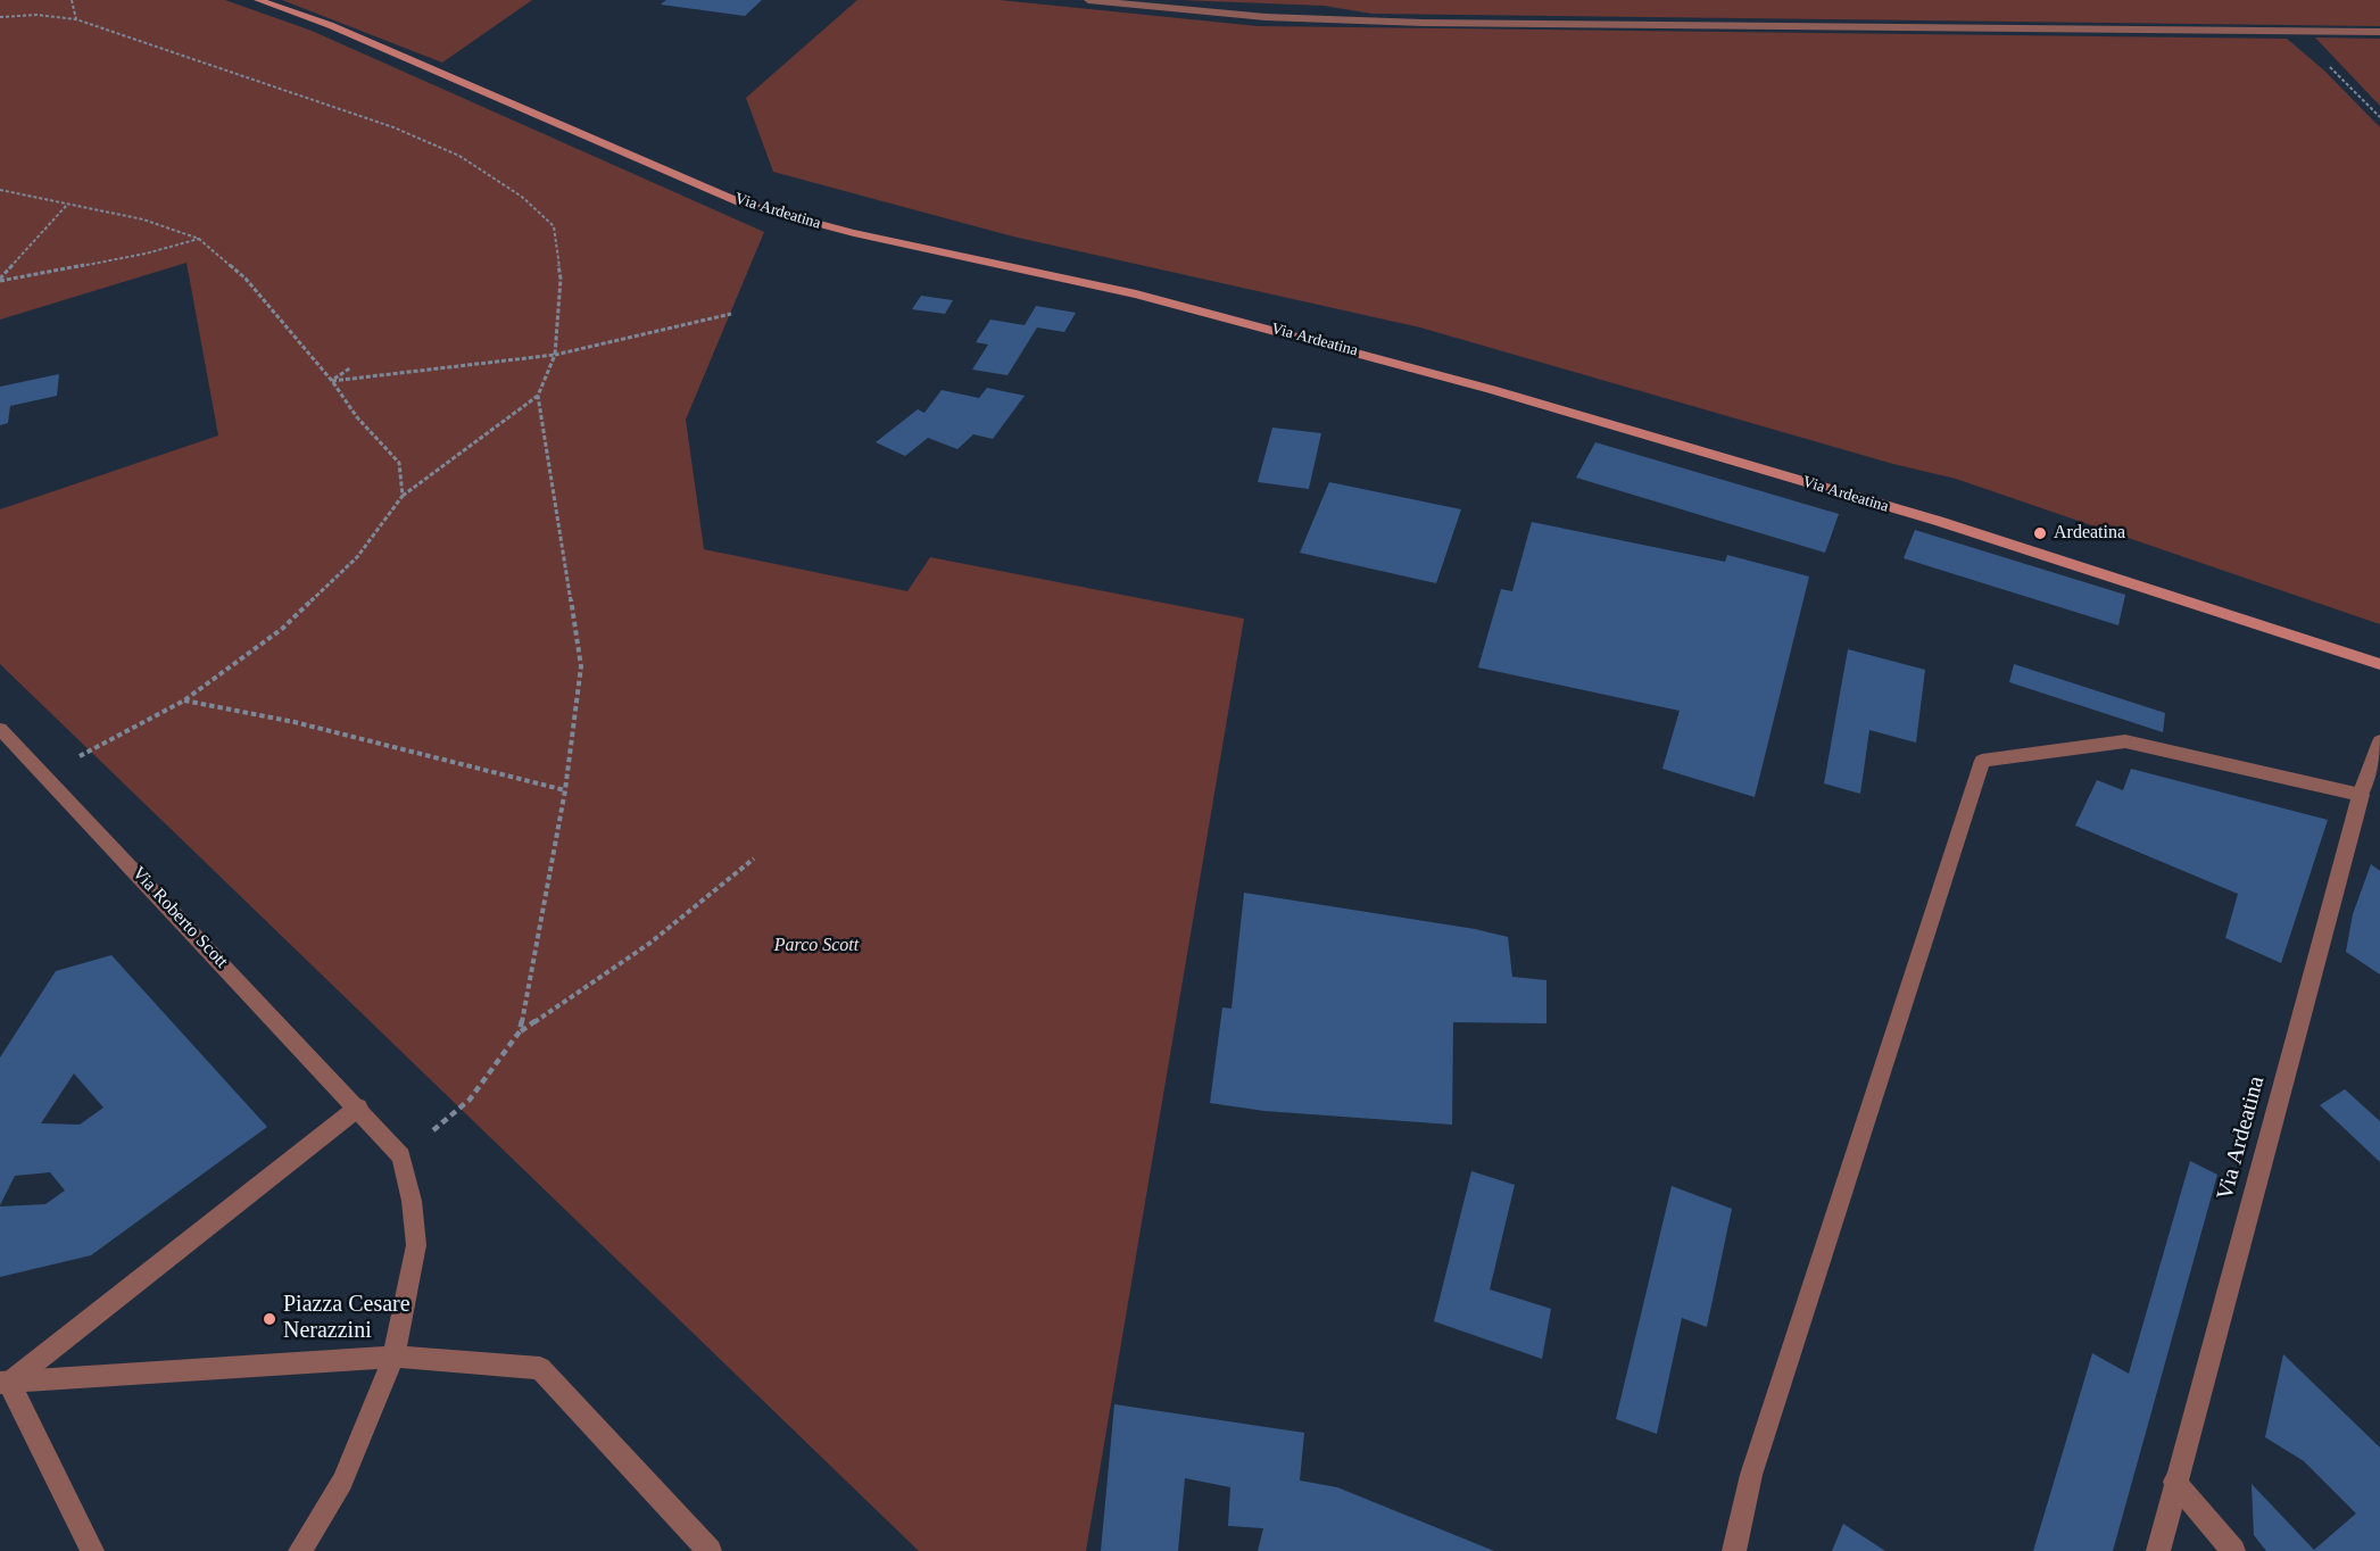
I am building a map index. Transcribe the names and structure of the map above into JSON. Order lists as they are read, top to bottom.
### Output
{
  "streets": {
    "street": ["Via Ardeatina", "Via Roberto Scott"]
  },
  "parks": ["Parco Scott"],
  "places": ["Ardeatina", "Piazza Cesare Nerazzini"]
}
